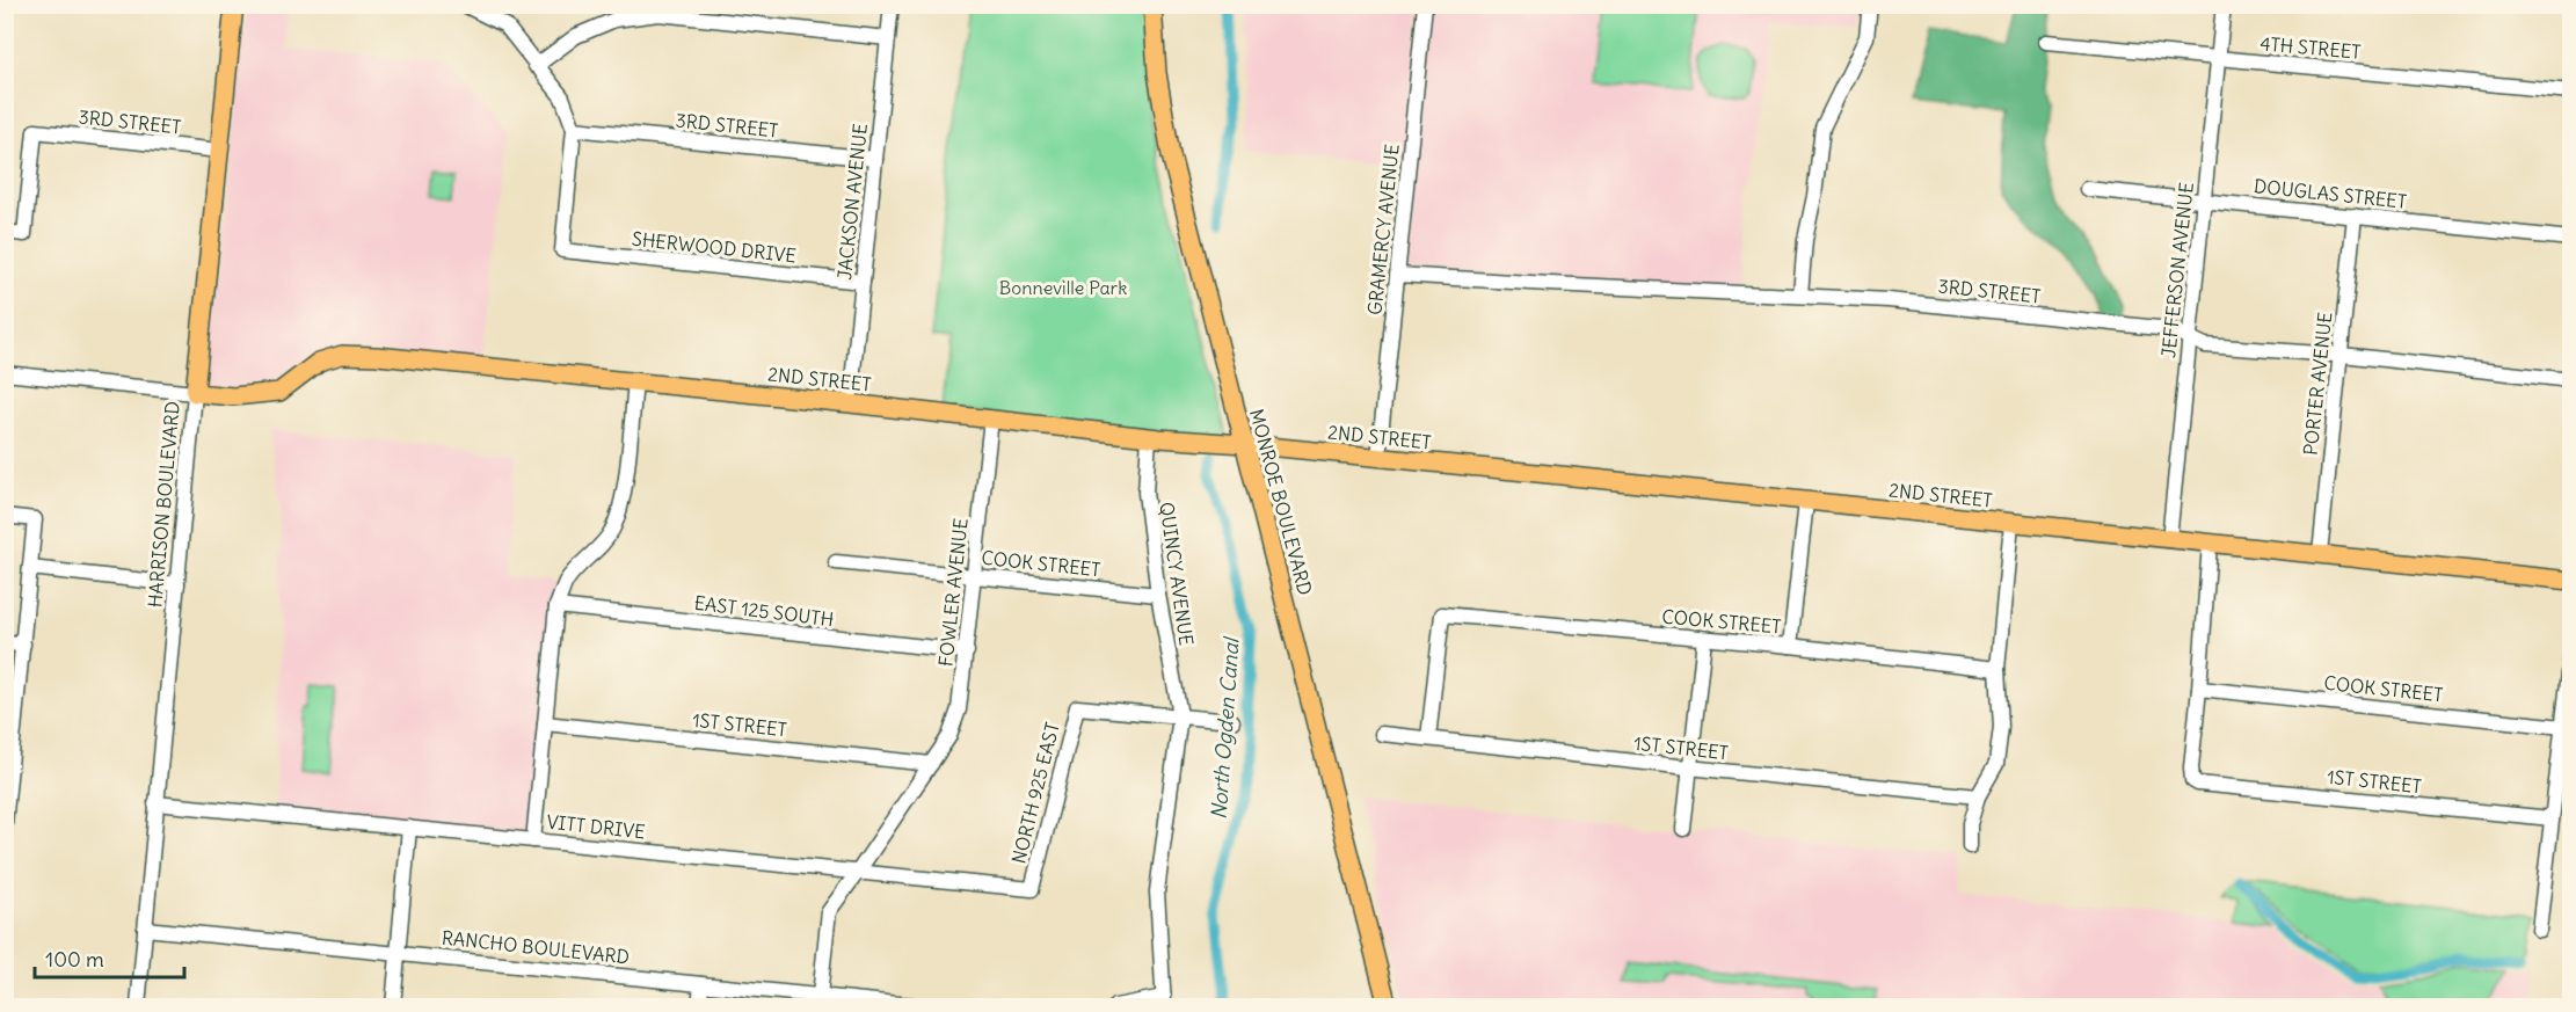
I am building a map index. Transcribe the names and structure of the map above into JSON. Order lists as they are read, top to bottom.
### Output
{
  "streets": {
    "main road": ["2ND STREET", "MONROE BOULEVARD", "HARRISON BOULEVARD"],
    "street": [
      "4TH STREET",
      "3RD STREET",
      "DOUGLAS STREET",
      "JACKSON AVENUE",
      "GRAMERCY AVENUE",
      "SHERWOOD DRIVE",
      "JEFFERSON AVENUE",
      "PORTER AVENUE",
      "COOK STREET",
      "QUINCY AVENUE",
      "FOWLER AVENUE",
      "EAST 125 SOUTH",
      "1ST STREET",
      "NORTH 925 EAST",
      "VITT DRIVE",
      "RANCHO BOULEVARD"
    ]
  },
  "crossings": [
    ["4TH STREET", "JEFFERSON AVENUE"],
    ["3RD STREET", "JACKSON AVENUE"],
    ["3RD STREET", "GRAMERCY AVENUE"],
    ["3RD STREET", "SHERWOOD DRIVE"],
    ["3RD STREET", "JEFFERSON AVENUE"],
    ["3RD STREET", "PORTER AVENUE"],
    ["3RD STREET", "HARRISON BOULEVARD"],
    ["DOUGLAS STREET", "JEFFERSON AVENUE"],
    ["DOUGLAS STREET", "PORTER AVENUE"],
    ["JACKSON AVENUE", "SHERWOOD DRIVE"],
    ["JACKSON AVENUE", "2ND STREET"],
    ["GRAMERCY AVENUE", "2ND STREET"],
    ["JEFFERSON AVENUE", "2ND STREET"],
    ["2ND STREET", "PORTER AVENUE"],
    ["2ND STREET", "MONROE BOULEVARD"],
    ["2ND STREET", "HARRISON BOULEVARD"],
    ["2ND STREET", "QUINCY AVENUE"],
    ["2ND STREET", "FOWLER AVENUE"],
    ["HARRISON BOULEVARD", "VITT DRIVE"],
    ["HARRISON BOULEVARD", "RANCHO BOULEVARD"],
    ["COOK STREET", "QUINCY AVENUE"],
    ["COOK STREET", "FOWLER AVENUE"],
    ["COOK STREET", "1ST STREET"],
    ["QUINCY AVENUE", "NORTH 925 EAST"],
    ["FOWLER AVENUE", "EAST 125 SOUTH"],
    ["FOWLER AVENUE", "1ST STREET"],
    ["FOWLER AVENUE", "VITT DRIVE"],
    ["FOWLER AVENUE", "RANCHO BOULEVARD"],
    ["NORTH 925 EAST", "VITT DRIVE"]
  ],
  "water": ["North Ogden Canal"],
  "parks": ["Bonneville Park"],
  "scale_bar": "100 m"
}
